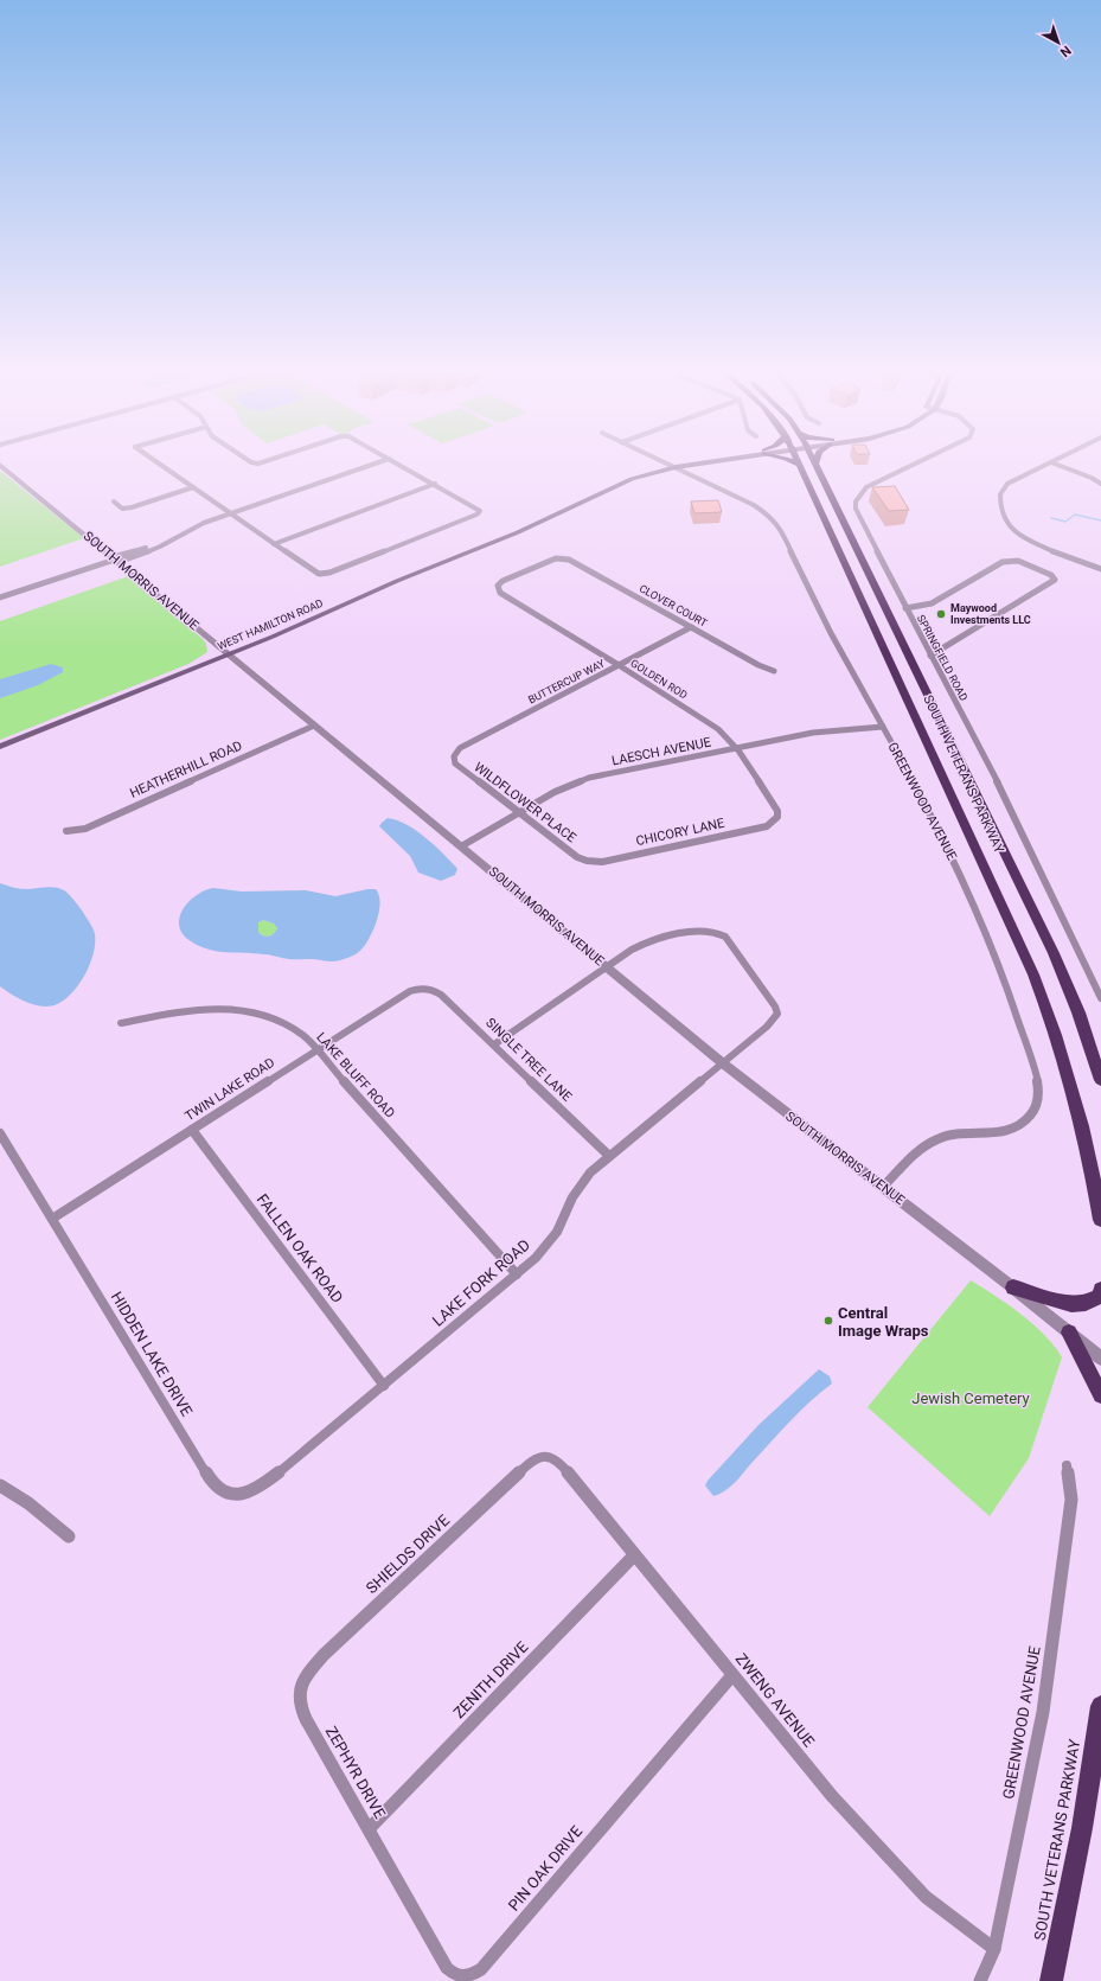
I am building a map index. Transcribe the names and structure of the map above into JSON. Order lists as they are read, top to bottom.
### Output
{
  "streets": {
    "highway": ["SOUTH VETERANS PARKWAY"],
    "main road": ["WEST HAMILTON ROAD"],
    "street": [
      "SOUTH MORRIS AVENUE",
      "CLOVER COURT",
      "SPRINGFIELD ROAD",
      "GOLDEN ROD",
      "BUTTERCUP WAY",
      "LAESCH AVENUE",
      "HEATHERHILL ROAD",
      "GREENWOOD AVENUE",
      "WILDFLOWER PLACE",
      "CHICORY LANE",
      "SINGLE TREE LANE",
      "LAKE BLUFF ROAD",
      "TWIN LAKE ROAD",
      "FALLEN OAK ROAD",
      "LAKE FORK ROAD",
      "HIDDEN LAKE DRIVE",
      "SHIELDS DRIVE",
      "ZENITH DRIVE",
      "ZWENG AVENUE",
      "ZEPHYR DRIVE",
      "PIN OAK DRIVE"
    ]
  },
  "crossings": [
    ["SOUTH MORRIS AVENUE", "WEST HAMILTON ROAD"],
    ["SOUTH MORRIS AVENUE", "LAESCH AVENUE"],
    ["SOUTH MORRIS AVENUE", "HEATHERHILL ROAD"],
    ["SOUTH MORRIS AVENUE", "GREENWOOD AVENUE"],
    ["SOUTH MORRIS AVENUE", "LAKE FORK ROAD"],
    ["CLOVER COURT", "GOLDEN ROD"],
    ["CLOVER COURT", "BUTTERCUP WAY"],
    ["WEST HAMILTON ROAD", "GREENWOOD AVENUE"],
    ["GOLDEN ROD", "BUTTERCUP WAY"],
    ["GOLDEN ROD", "LAESCH AVENUE"],
    ["GOLDEN ROD", "CHICORY LANE"],
    ["BUTTERCUP WAY", "WILDFLOWER PLACE"],
    ["LAESCH AVENUE", "GREENWOOD AVENUE"],
    ["LAESCH AVENUE", "WILDFLOWER PLACE"],
    ["GREENWOOD AVENUE", "ZWENG AVENUE"],
    ["WILDFLOWER PLACE", "CHICORY LANE"],
    ["SINGLE TREE LANE", "TWIN LAKE ROAD"],
    ["SINGLE TREE LANE", "LAKE FORK ROAD"],
    ["LAKE BLUFF ROAD", "TWIN LAKE ROAD"],
    ["LAKE BLUFF ROAD", "LAKE FORK ROAD"],
    ["TWIN LAKE ROAD", "FALLEN OAK ROAD"],
    ["TWIN LAKE ROAD", "HIDDEN LAKE DRIVE"],
    ["FALLEN OAK ROAD", "LAKE FORK ROAD"],
    ["LAKE FORK ROAD", "HIDDEN LAKE DRIVE"],
    ["SHIELDS DRIVE", "ZWENG AVENUE"],
    ["SHIELDS DRIVE", "ZEPHYR DRIVE"],
    ["ZENITH DRIVE", "ZWENG AVENUE"],
    ["ZENITH DRIVE", "ZEPHYR DRIVE"],
    ["ZWENG AVENUE", "PIN OAK DRIVE"],
    ["ZEPHYR DRIVE", "PIN OAK DRIVE"]
  ],
  "parks": ["Jewish Cemetery"],
  "places": ["Maywood Investments LLC", "Central Image Wraps"],
  "north": "bottom right"
}
